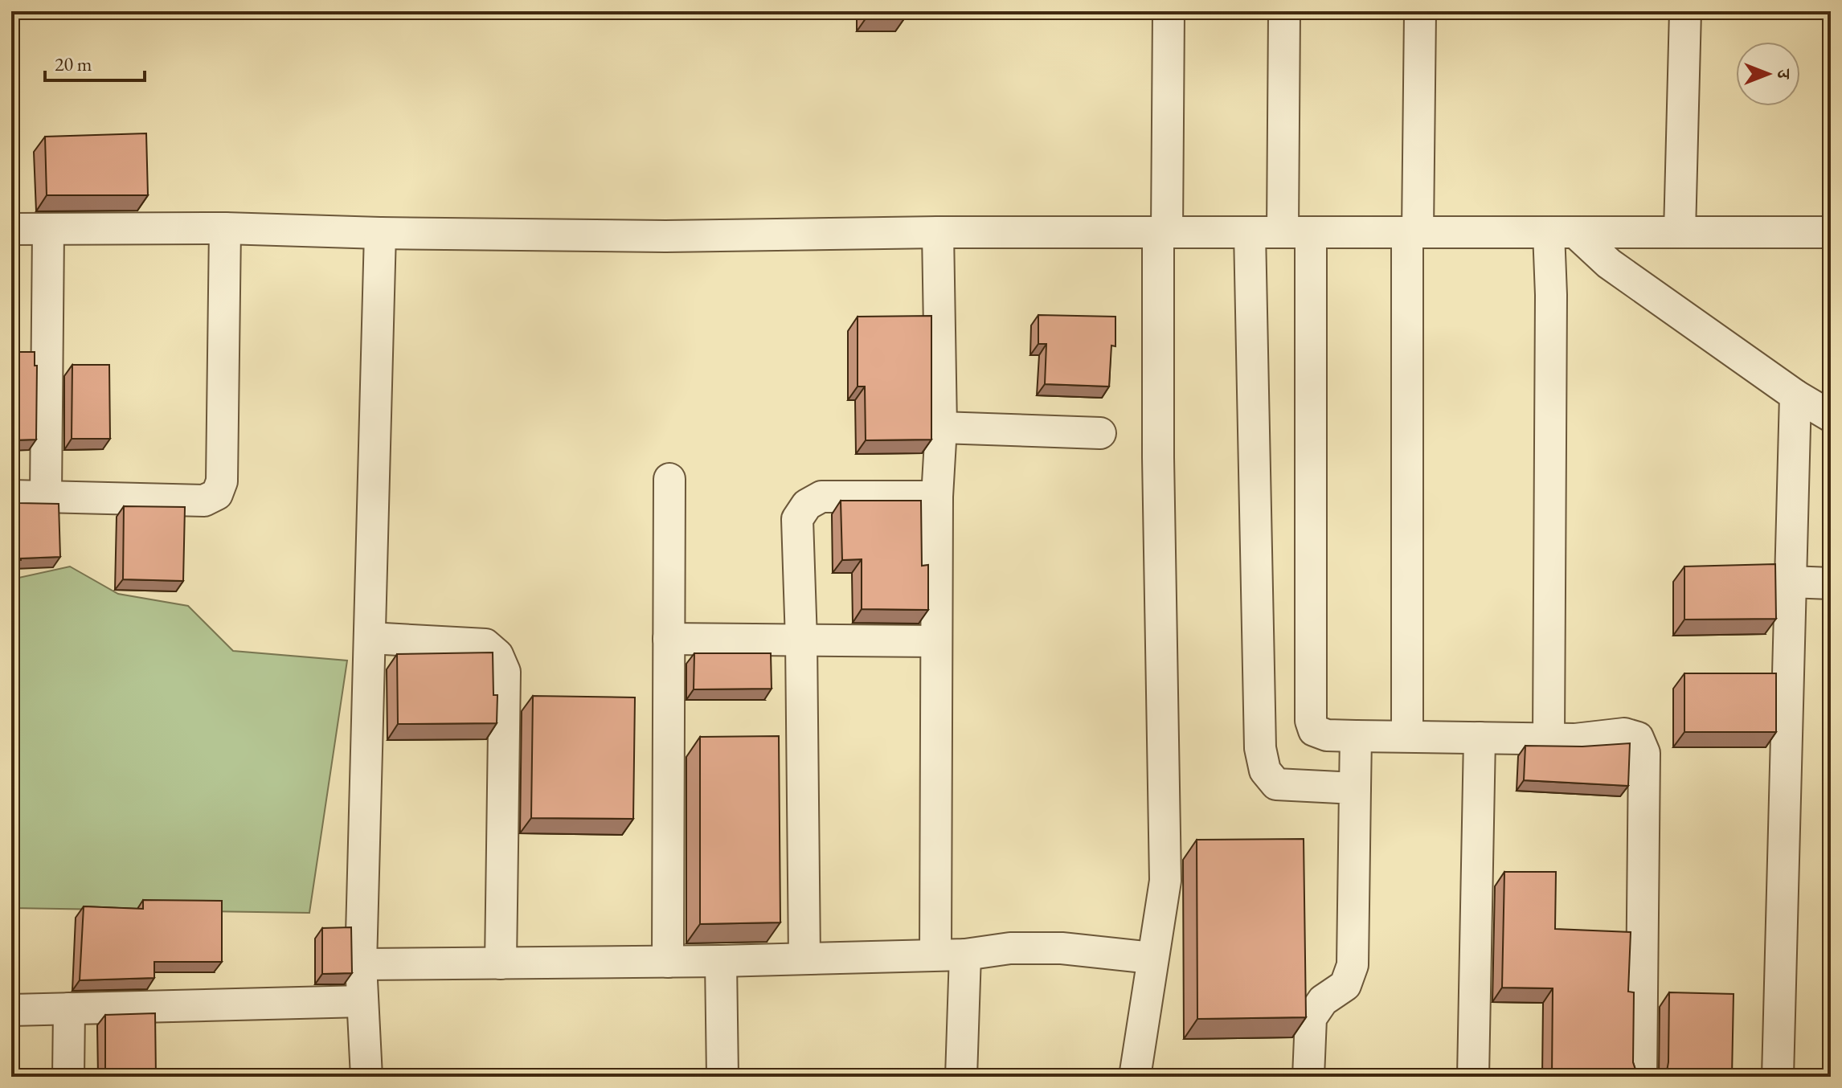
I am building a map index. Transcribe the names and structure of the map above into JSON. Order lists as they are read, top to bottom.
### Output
{
  "scale_bar": "20 m",
  "north": "right"
}
